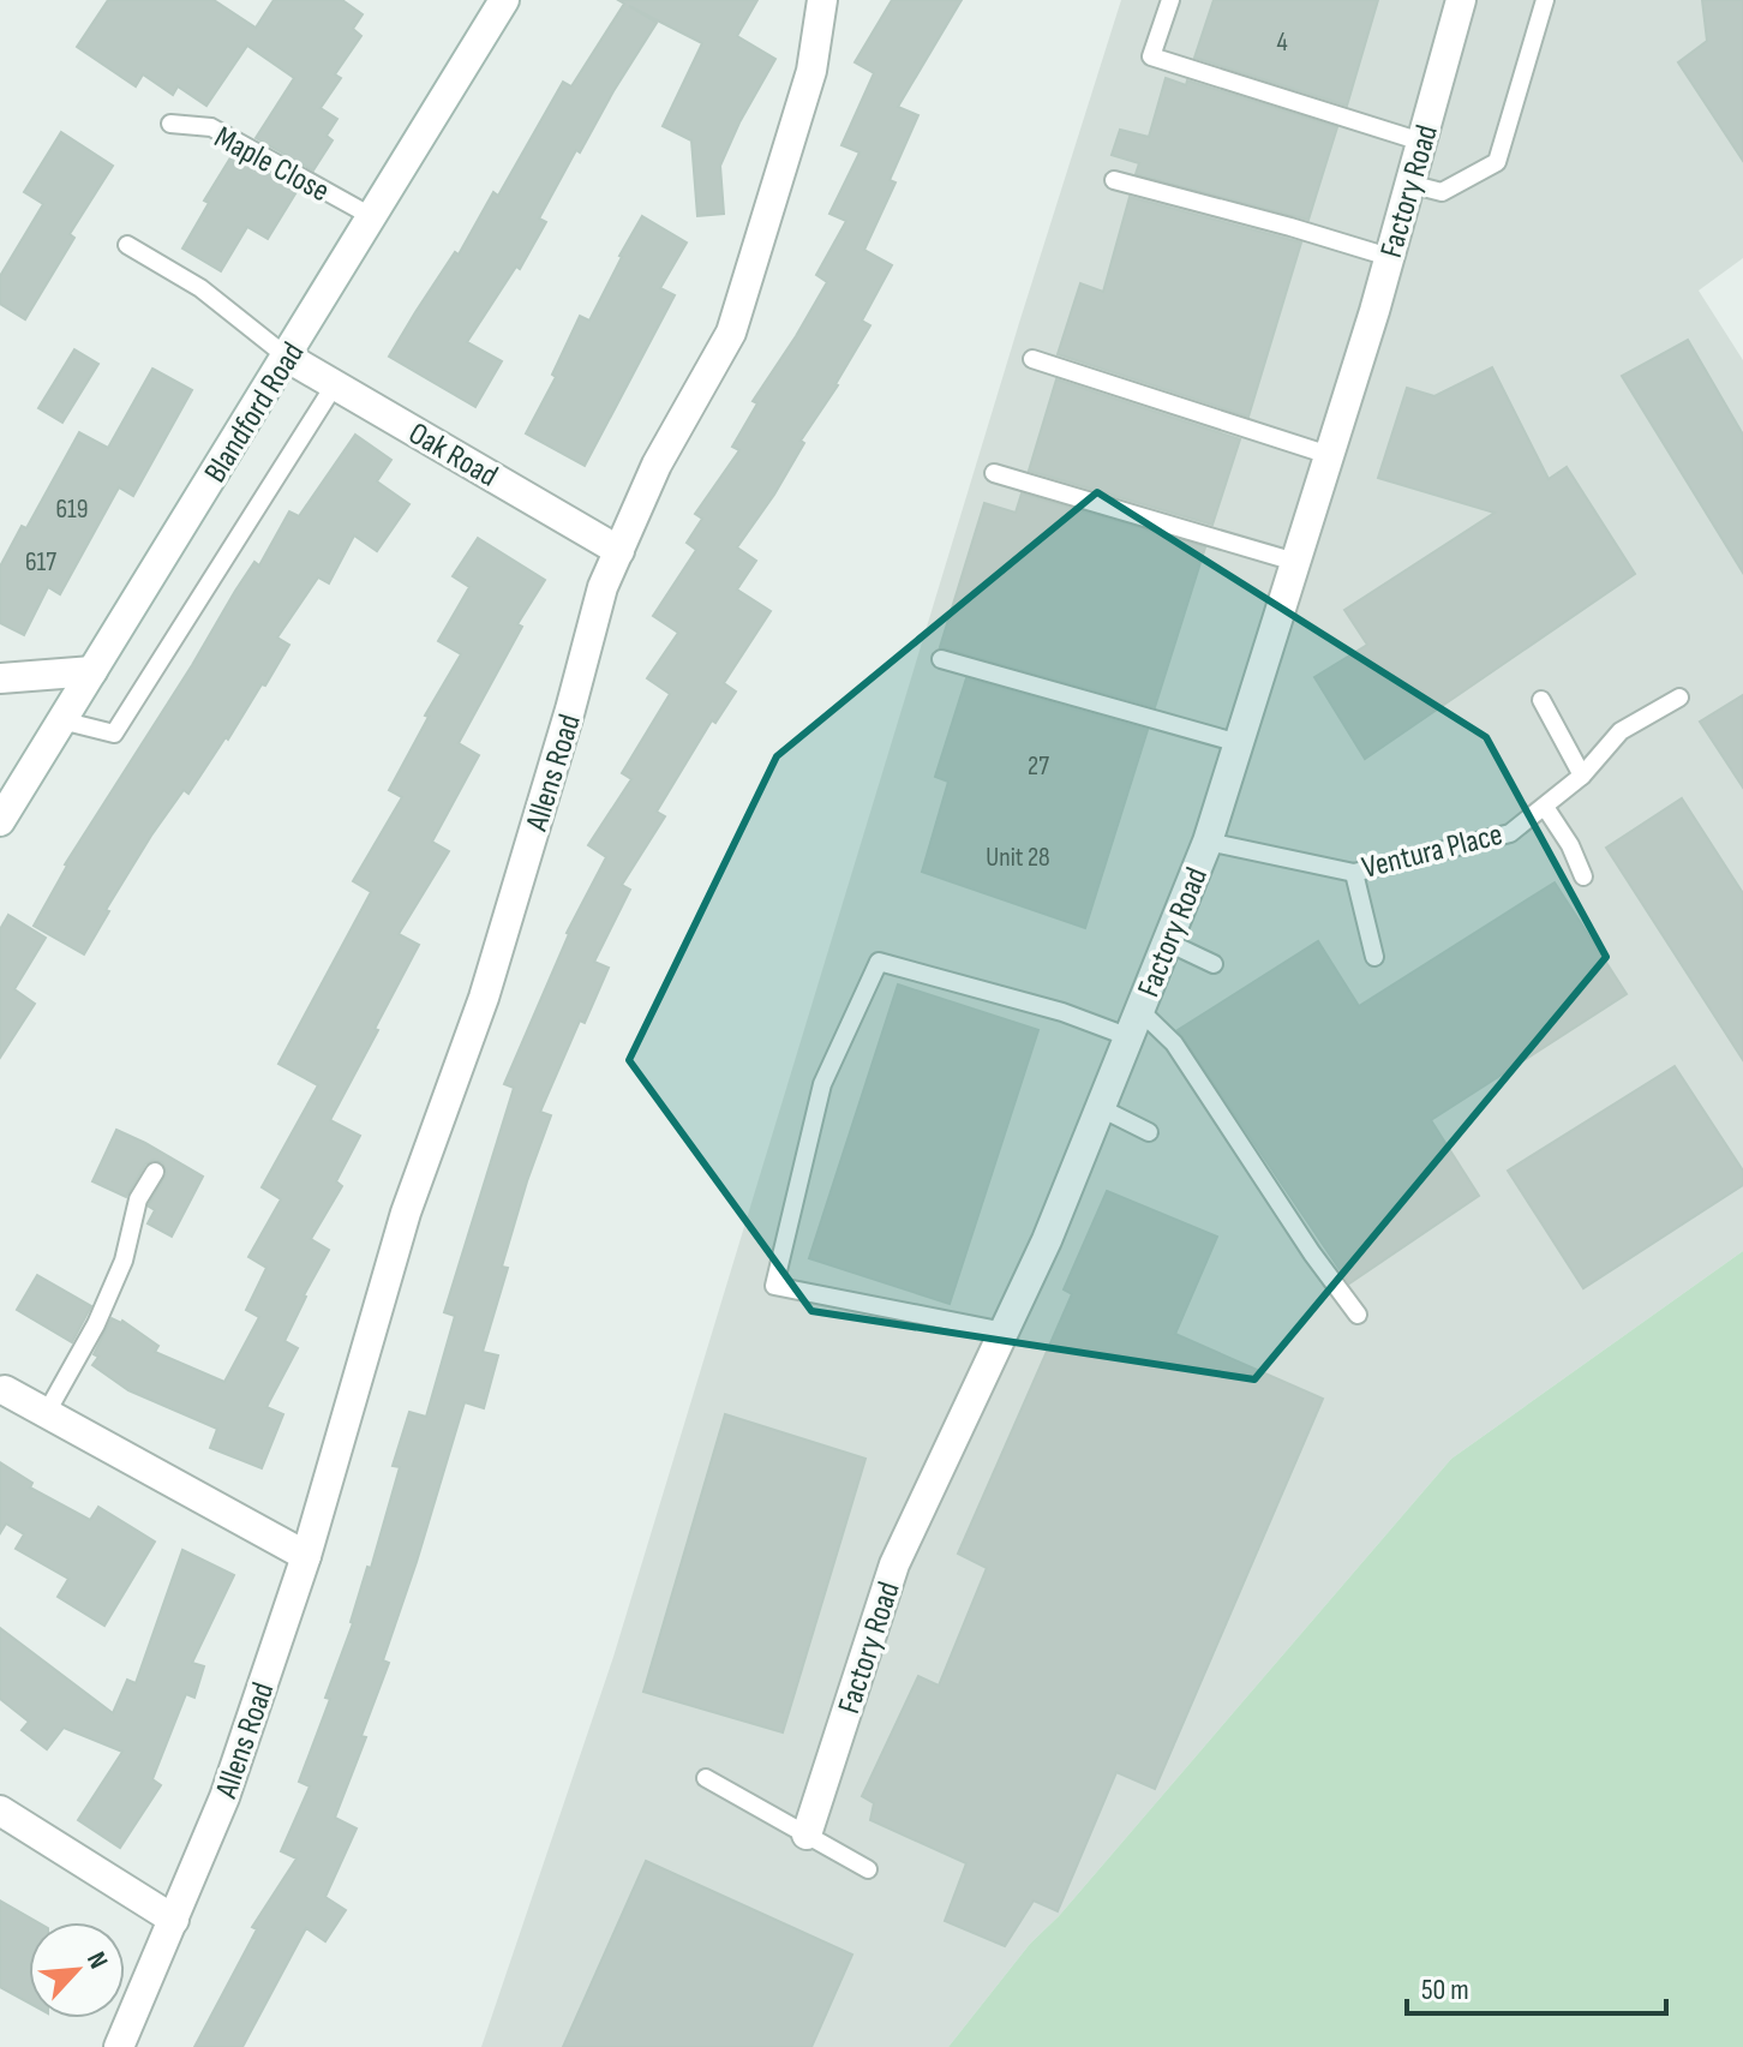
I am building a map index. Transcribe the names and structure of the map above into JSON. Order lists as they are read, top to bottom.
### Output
{
  "streets": {
    "street": [
      "Factory Road",
      "Blandford Road",
      "Oak Road",
      "Allens Road"
    ],
    "lane": ["Maple Close", "Ventura Place"]
  },
  "crossings": [
    ["Maple Close", "Blandford Road"],
    ["Factory Road", "Ventura Place"],
    ["Blandford Road", "Oak Road"],
    ["Oak Road", "Allens Road"]
  ],
  "house_numbers": [
    "4",
    "619",
    "617",
    "27",
    "Unit 28"
  ],
  "scale_bar": "50 m",
  "north": "top right"
}
